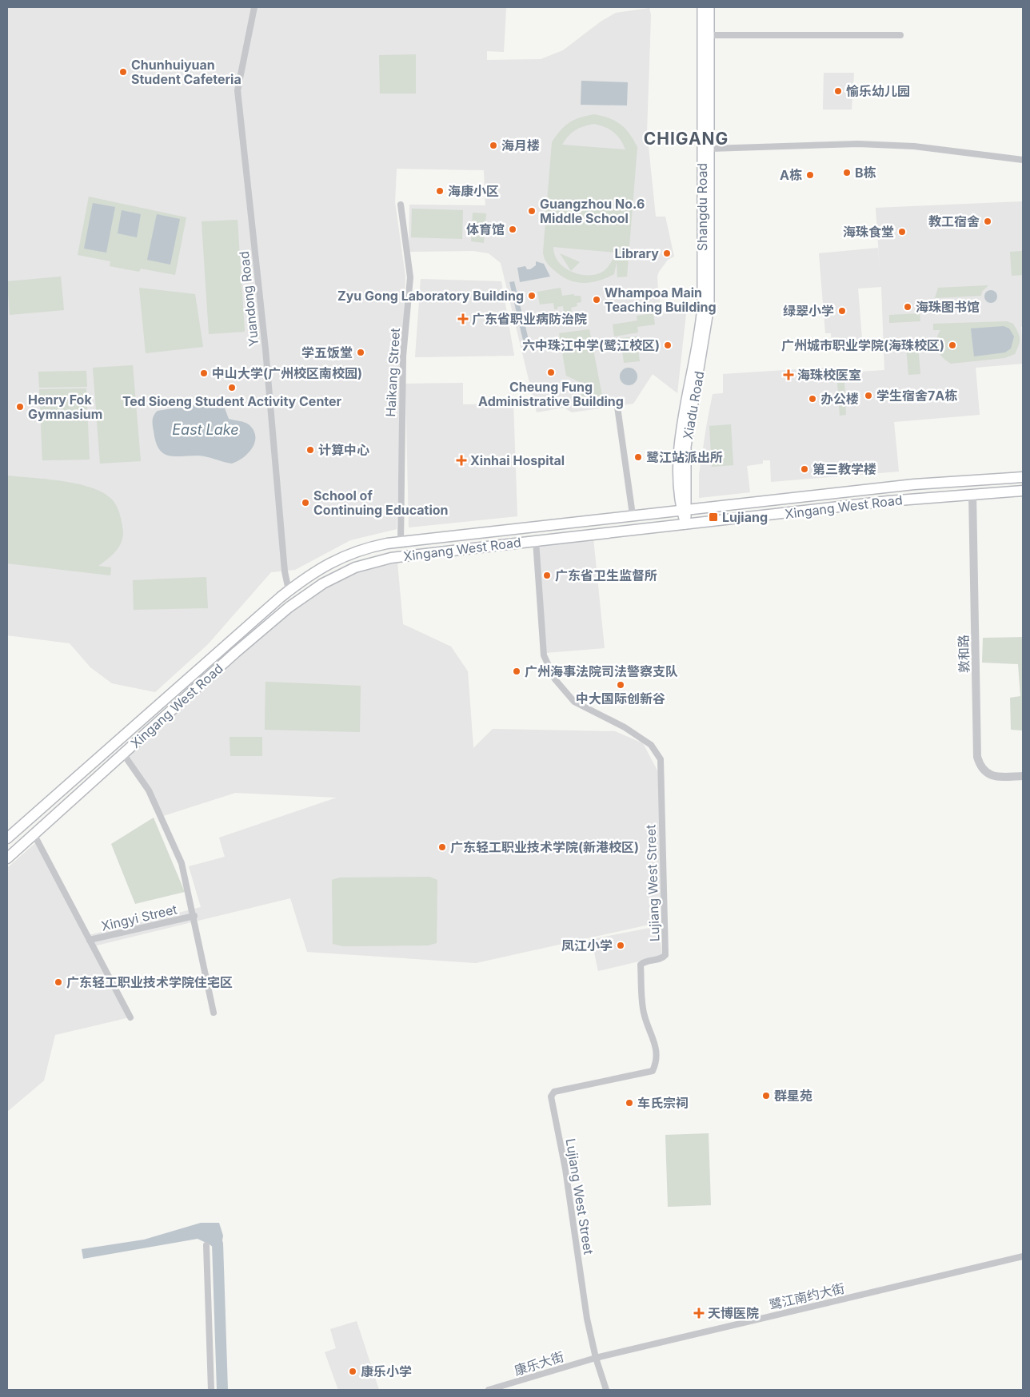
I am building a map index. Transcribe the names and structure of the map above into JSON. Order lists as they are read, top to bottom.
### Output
{
  "streets": {
    "main road": ["Shangdu Road", "Xiadu Road", "Xingang West Road"],
    "street": [
      "Yuandong Road",
      "Haikang Street",
      "敦和路",
      "Lujiang West Street",
      "Xingyi Street",
      "鹭江南约大街",
      "康乐大街"
    ]
  },
  "crossings": [
    ["Shangdu Road", "Xiadu Road"],
    ["Yuandong Road", "Xingang West Road"],
    ["Haikang Street", "Xingang West Road"],
    ["Xiadu Road", "Xingang West Road"],
    ["Xingang West Road", "敦和路"],
    ["Xingang West Road", "Lujiang West Street"],
    ["Lujiang West Street", "鹭江南约大街"],
    ["Lujiang West Street", "康乐大街"],
    ["鹭江南约大街", "康乐大街"]
  ],
  "districts": ["CHIGANG"],
  "water": ["East Lake"],
  "places": {
    "other": [
      "Chunhuiyuan Student Cafeteria",
      "愉乐幼儿园",
      "海月楼",
      "B栋",
      "A栋",
      "海康小区",
      "Guangzhou No.6 Middle School",
      "教工宿舍",
      "体育馆",
      "海珠食堂",
      "Library",
      "Zyu Gong Laboratory Building",
      "Whampoa Main Teaching Building",
      "海珠图书馆",
      "绿翠小学",
      "六中珠江中学(鹭江校区)",
      "广州城市职业学院(海珠校区)",
      "学五饭堂",
      "Cheung Fung Administrative Building",
      "中山大学(广州校区南校园)",
      "Ted Sioeng Student Activity Center",
      "学生宿舍7A栋",
      "办公楼",
      "Henry Fok Gymnasium",
      "计算中心",
      "鹭江站派出所",
      "第三教学楼",
      "School of Continuing Education",
      "广东省卫生监督所",
      "广州海事法院司法警察支队",
      "中大国际创新谷",
      "广东轻工职业技术学院(新港校区)",
      "凤江小学",
      "广东轻工职业技术学院住宅区",
      "群星苑",
      "车氏宗祠",
      "康乐小学"
    ],
    "health": [
      "广东省职业病防治院",
      "海珠校医室",
      "Xinhai Hospital",
      "天博医院"
    ],
    "transit": ["Lujiang"]
  }
}
